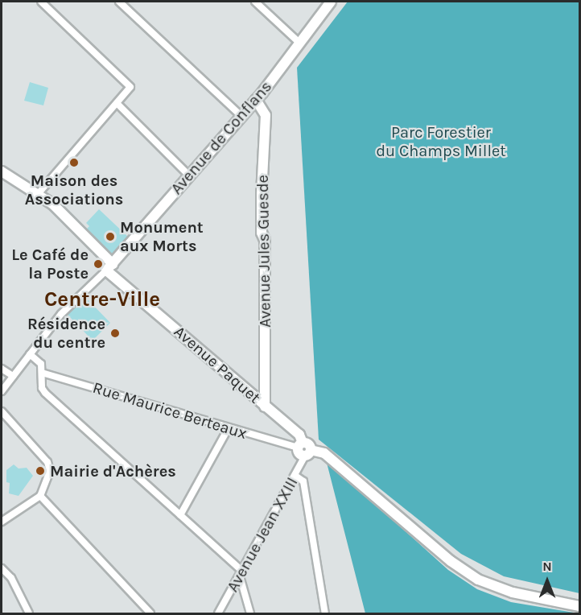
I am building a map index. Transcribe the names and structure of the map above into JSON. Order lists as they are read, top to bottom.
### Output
{
  "streets": {
    "street": [
      "Avenue de Conflans",
      "Avenue Jules Guesde",
      "Avenue Paquet",
      "Rue Maurice Berteaux",
      "Avenue Jean XXIII"
    ]
  },
  "crossings": [
    ["Avenue de Conflans", "Avenue Jules Guesde"],
    ["Avenue de Conflans", "Avenue Paquet"],
    ["Avenue Jules Guesde", "Avenue Paquet"],
    ["Avenue Paquet", "Rue Maurice Berteaux"],
    ["Avenue Paquet", "Avenue Jean XXIII"],
    ["Rue Maurice Berteaux", "Avenue Jean XXIII"]
  ],
  "districts": ["Centre-Ville"],
  "parks": ["Parc Forestier du Champs Millet"],
  "places": [
    "Maison des Associations",
    "Monument aux Morts",
    "Le Café de la Poste",
    "Résidence du centre",
    "Mairie d'Achères"
  ],
  "north": "top"
}
